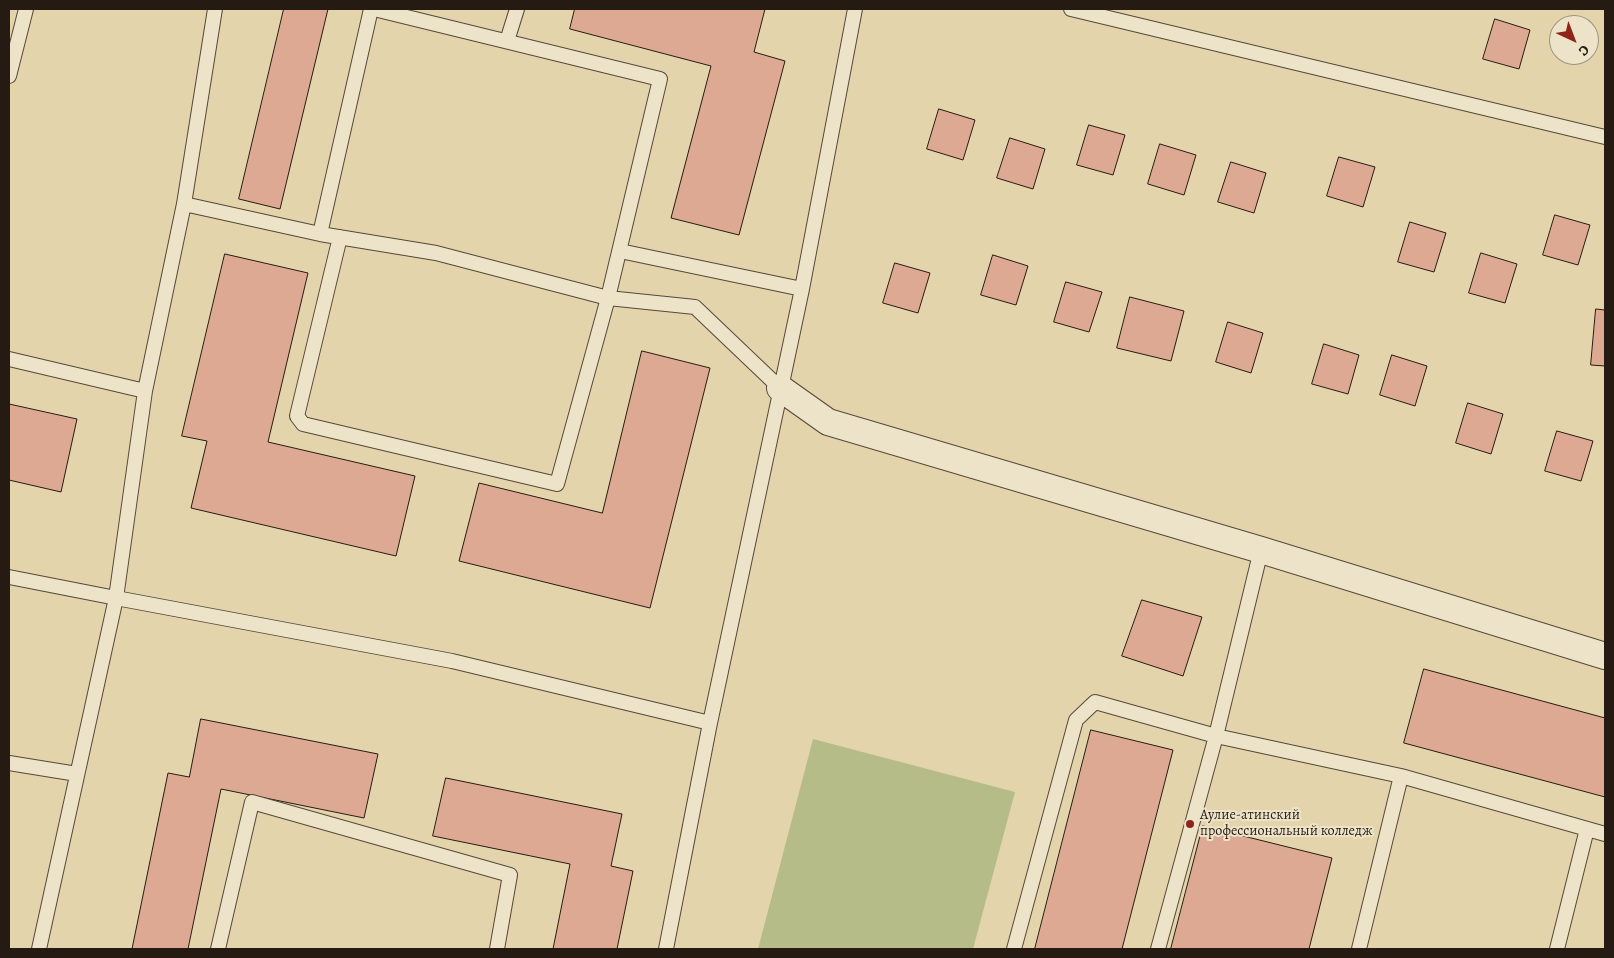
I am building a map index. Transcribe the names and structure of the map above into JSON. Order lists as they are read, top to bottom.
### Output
{
  "places": ["Аулие-атинский профессиональный колледж"],
  "north": "bottom right"
}
